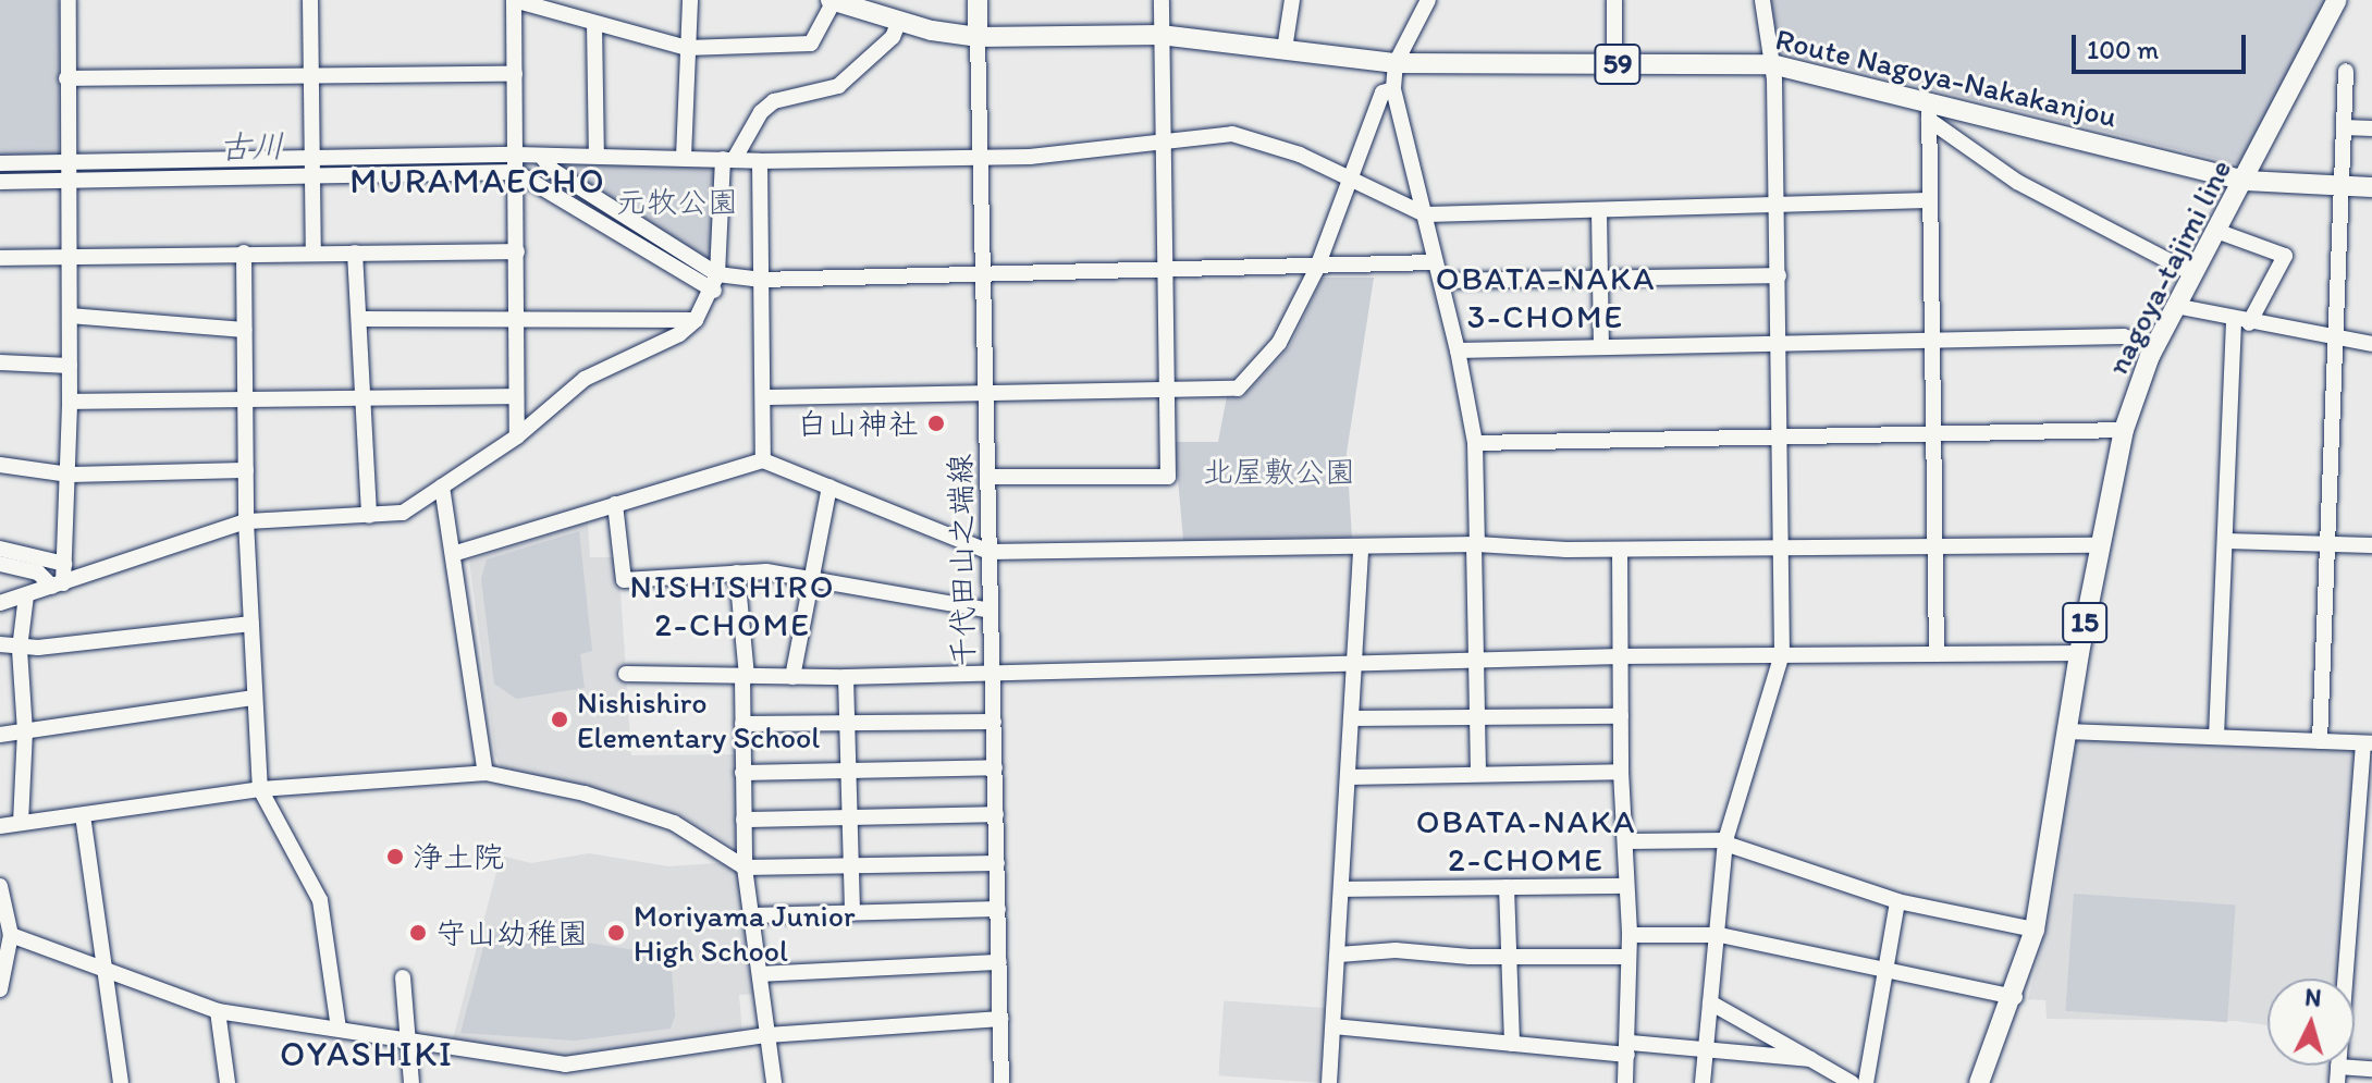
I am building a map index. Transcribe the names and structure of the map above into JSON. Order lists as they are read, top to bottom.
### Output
{
  "streets": {
    "main road": [
      "59",
      "Route Nagoya-Nakakanjou",
      "nagoya-tajimi line",
      "15"
    ],
    "street": ["千代田山之端線"]
  },
  "crossings": [
    ["Route Nagoya-Nakakanjou", "nagoya-tajimi line"],
    ["Route Nagoya-Nakakanjou", "千代田山之端線"]
  ],
  "districts": [
    "MURAMAECHO",
    "OBATA-NAKA 3-CHOME",
    "NISHISHIRO 2-CHOME",
    "OBATA-NAKA 2-CHOME",
    "OYASHIKI"
  ],
  "water": ["古川"],
  "parks": ["元牧公園", "北屋敷公園"],
  "places": [
    "白山神社",
    "Nishishiro Elementary School",
    "浄土院",
    "守山幼稚園",
    "Moriyama Junior High School"
  ],
  "scale_bar": "100 m",
  "north": "top"
}
